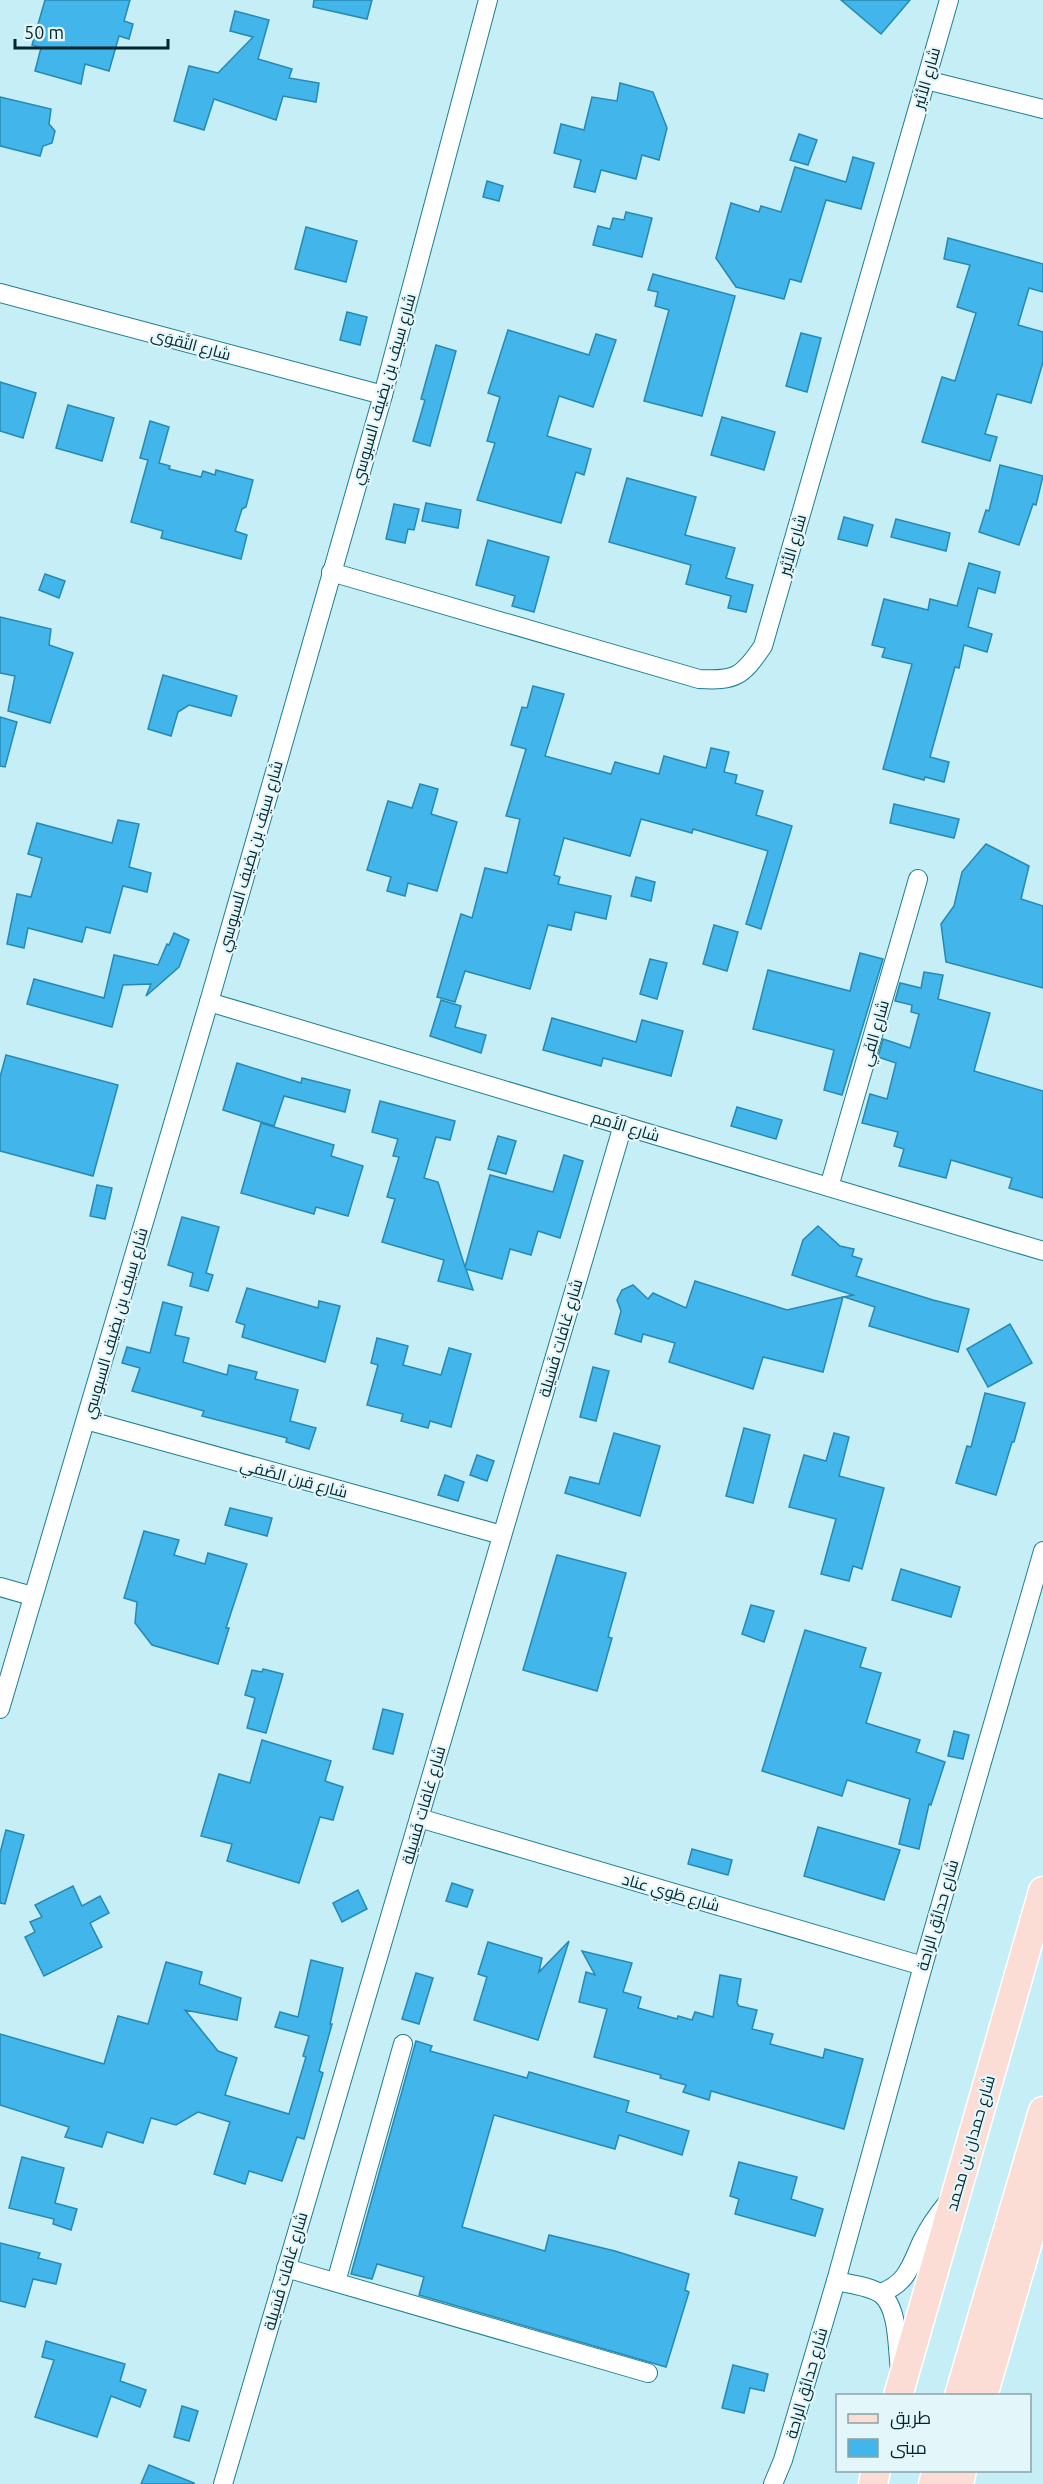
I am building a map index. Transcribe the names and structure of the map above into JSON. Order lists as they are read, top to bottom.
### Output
{
  "streets": {
    "main road": ["شارع حمدان بن محمد"],
    "street": [
      "شارع الأثير",
      "شارع التَّقوَى",
      "شارع سيف بن يضيف السبوسي",
      "شارع الفَي",
      "شارع الأمم",
      "شارع غافات فَسَيلة",
      "شارع قرن الصَّفي",
      "شارع طَوِي عناد",
      "شارع حدائق الراحة"
    ]
  },
  "crossings": [
    ["شارع الأثير", "شارع سيف بن يضيف السبوسي"],
    ["شارع التَّقوَى", "شارع سيف بن يضيف السبوسي"],
    ["شارع سيف بن يضيف السبوسي", "شارع الأمم"],
    ["شارع سيف بن يضيف السبوسي", "شارع قرن الصَّفي"],
    ["شارع الفَي", "شارع الأمم"],
    ["شارع الأمم", "شارع غافات فَسَيلة"],
    ["شارع غافات فَسَيلة", "شارع قرن الصَّفي"],
    ["شارع غافات فَسَيلة", "شارع طَوِي عناد"],
    ["شارع طَوِي عناد", "شارع حدائق الراحة"]
  ],
  "legend": ["طريق", "مبنى"],
  "scale_bar": "50 m"
}
